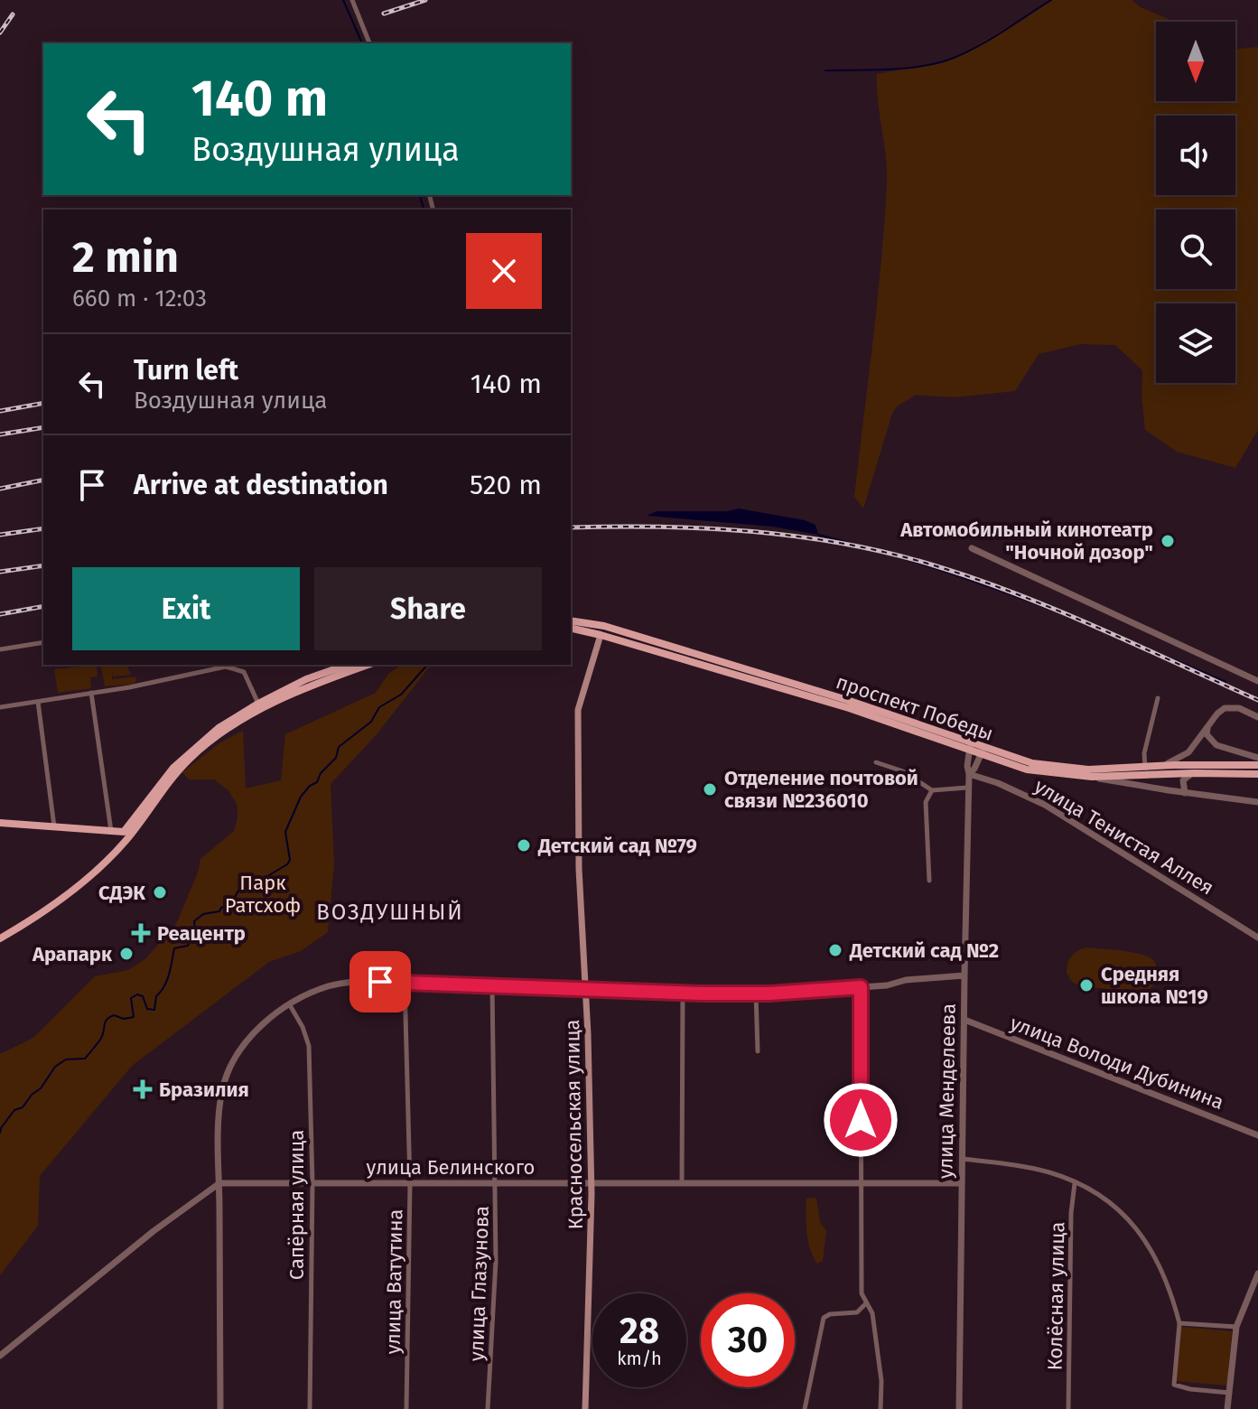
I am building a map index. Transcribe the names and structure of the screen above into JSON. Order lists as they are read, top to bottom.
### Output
{
  "streets": {
    "main road": ["проспект Победы", "Красносельская улица"],
    "street": [
      "улица Тенистая Аллея",
      "улица Володи Дубинина",
      "улица Менделеева",
      "улица Белинского",
      "Сапёрная улица",
      "улица Ватутина",
      "улица Глазунова",
      "Колёсная улица"
    ]
  },
  "crossings": [
    ["проспект Победы", "улица Менделеева"],
    ["проспект Победы", "Красносельская улица"],
    ["улица Тенистая Аллея", "улица Менделеева"],
    ["улица Володи Дубинина", "улица Менделеева"],
    ["улица Менделеева", "улица Белинского"],
    ["Красносельская улица", "улица Белинского"],
    ["улица Белинского", "Сапёрная улица"],
    ["улица Белинского", "улица Ватутина"],
    ["улица Белинского", "улица Глазунова"]
  ],
  "districts": ["ВОЗДУШНЫЙ"],
  "parks": ["Парк Ратсхоф"],
  "places": {
    "other": [
      "Автомобильный кинотеатр \"Ночной дозор\"",
      "Отделение почтовой связи №236010",
      "Детский сад №79",
      "СДЭК",
      "Детский сад №2",
      "Арапарк",
      "Средняя школа №19"
    ],
    "health": ["Реацентр", "Бразилия"]
  },
  "north": "bottom",
  "page": {
    "turn": ["140 m", "Воздушная улица"],
    "heading": ["2 min", "660 m · 12:03"],
    "list": [
      {
        "name": "Turn left",
        "note": "Воздушная улица",
        "value": "140 m"
      },
      {
        "name": "Arrive at destination",
        "value": "520 m"
      }
    ],
    "buttons": ["Exit", "Share"],
    "speed": "28 km/h",
    "limit": "30"
  }
}
